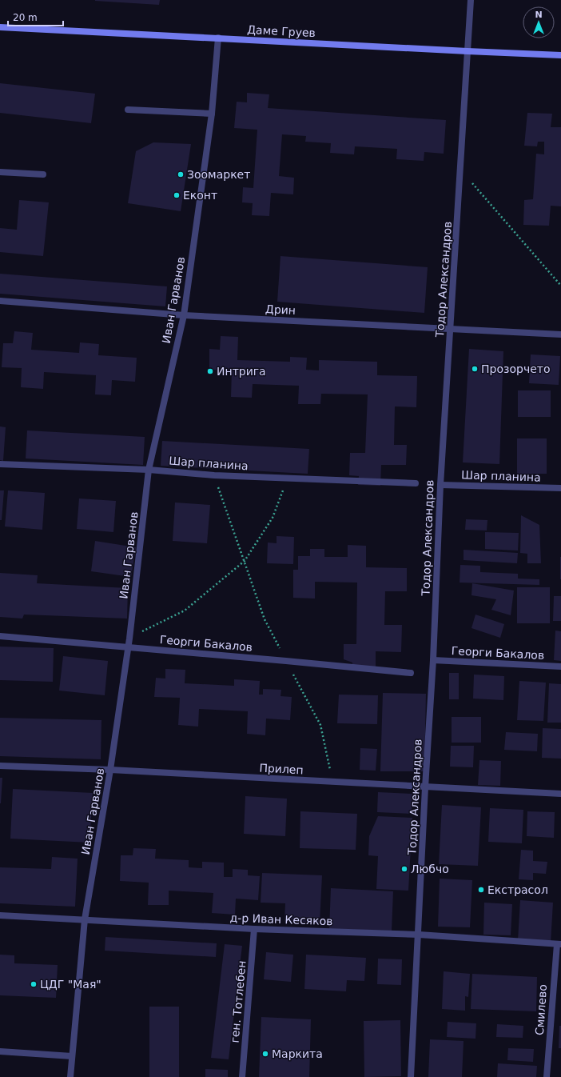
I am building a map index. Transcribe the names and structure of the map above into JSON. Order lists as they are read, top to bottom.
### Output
{
  "streets": {
    "street": [
      "Даме Груев",
      "Тодор Александров",
      "Иван Гарванов",
      "Дрин",
      "Шар планина",
      "Георги Бакалов",
      "Прилеп",
      "д-р Иван Кесяков",
      "ген. Тотлебен",
      "Смилево"
    ]
  },
  "crossings": [
    ["Даме Груев", "Тодор Александров"],
    ["Даме Груев", "Иван Гарванов"],
    ["Тодор Александров", "Дрин"],
    ["Тодор Александров", "Шар планина"],
    ["Тодор Александров", "Георги Бакалов"],
    ["Тодор Александров", "Прилеп"],
    ["Тодор Александров", "д-р Иван Кесяков"],
    ["Иван Гарванов", "Дрин"],
    ["Иван Гарванов", "Шар планина"],
    ["Иван Гарванов", "Георги Бакалов"],
    ["Иван Гарванов", "Прилеп"],
    ["Иван Гарванов", "д-р Иван Кесяков"],
    ["д-р Иван Кесяков", "ген. Тотлебен"],
    ["д-р Иван Кесяков", "Смилево"]
  ],
  "places": [
    "Зоомаркет",
    "Еконт",
    "Прозорчето",
    "Интрига",
    "Любчо",
    "Екстрасол",
    "ЦДГ \"Мая\"",
    "Маркита"
  ],
  "scale_bar": "20 m",
  "north": "top"
}
